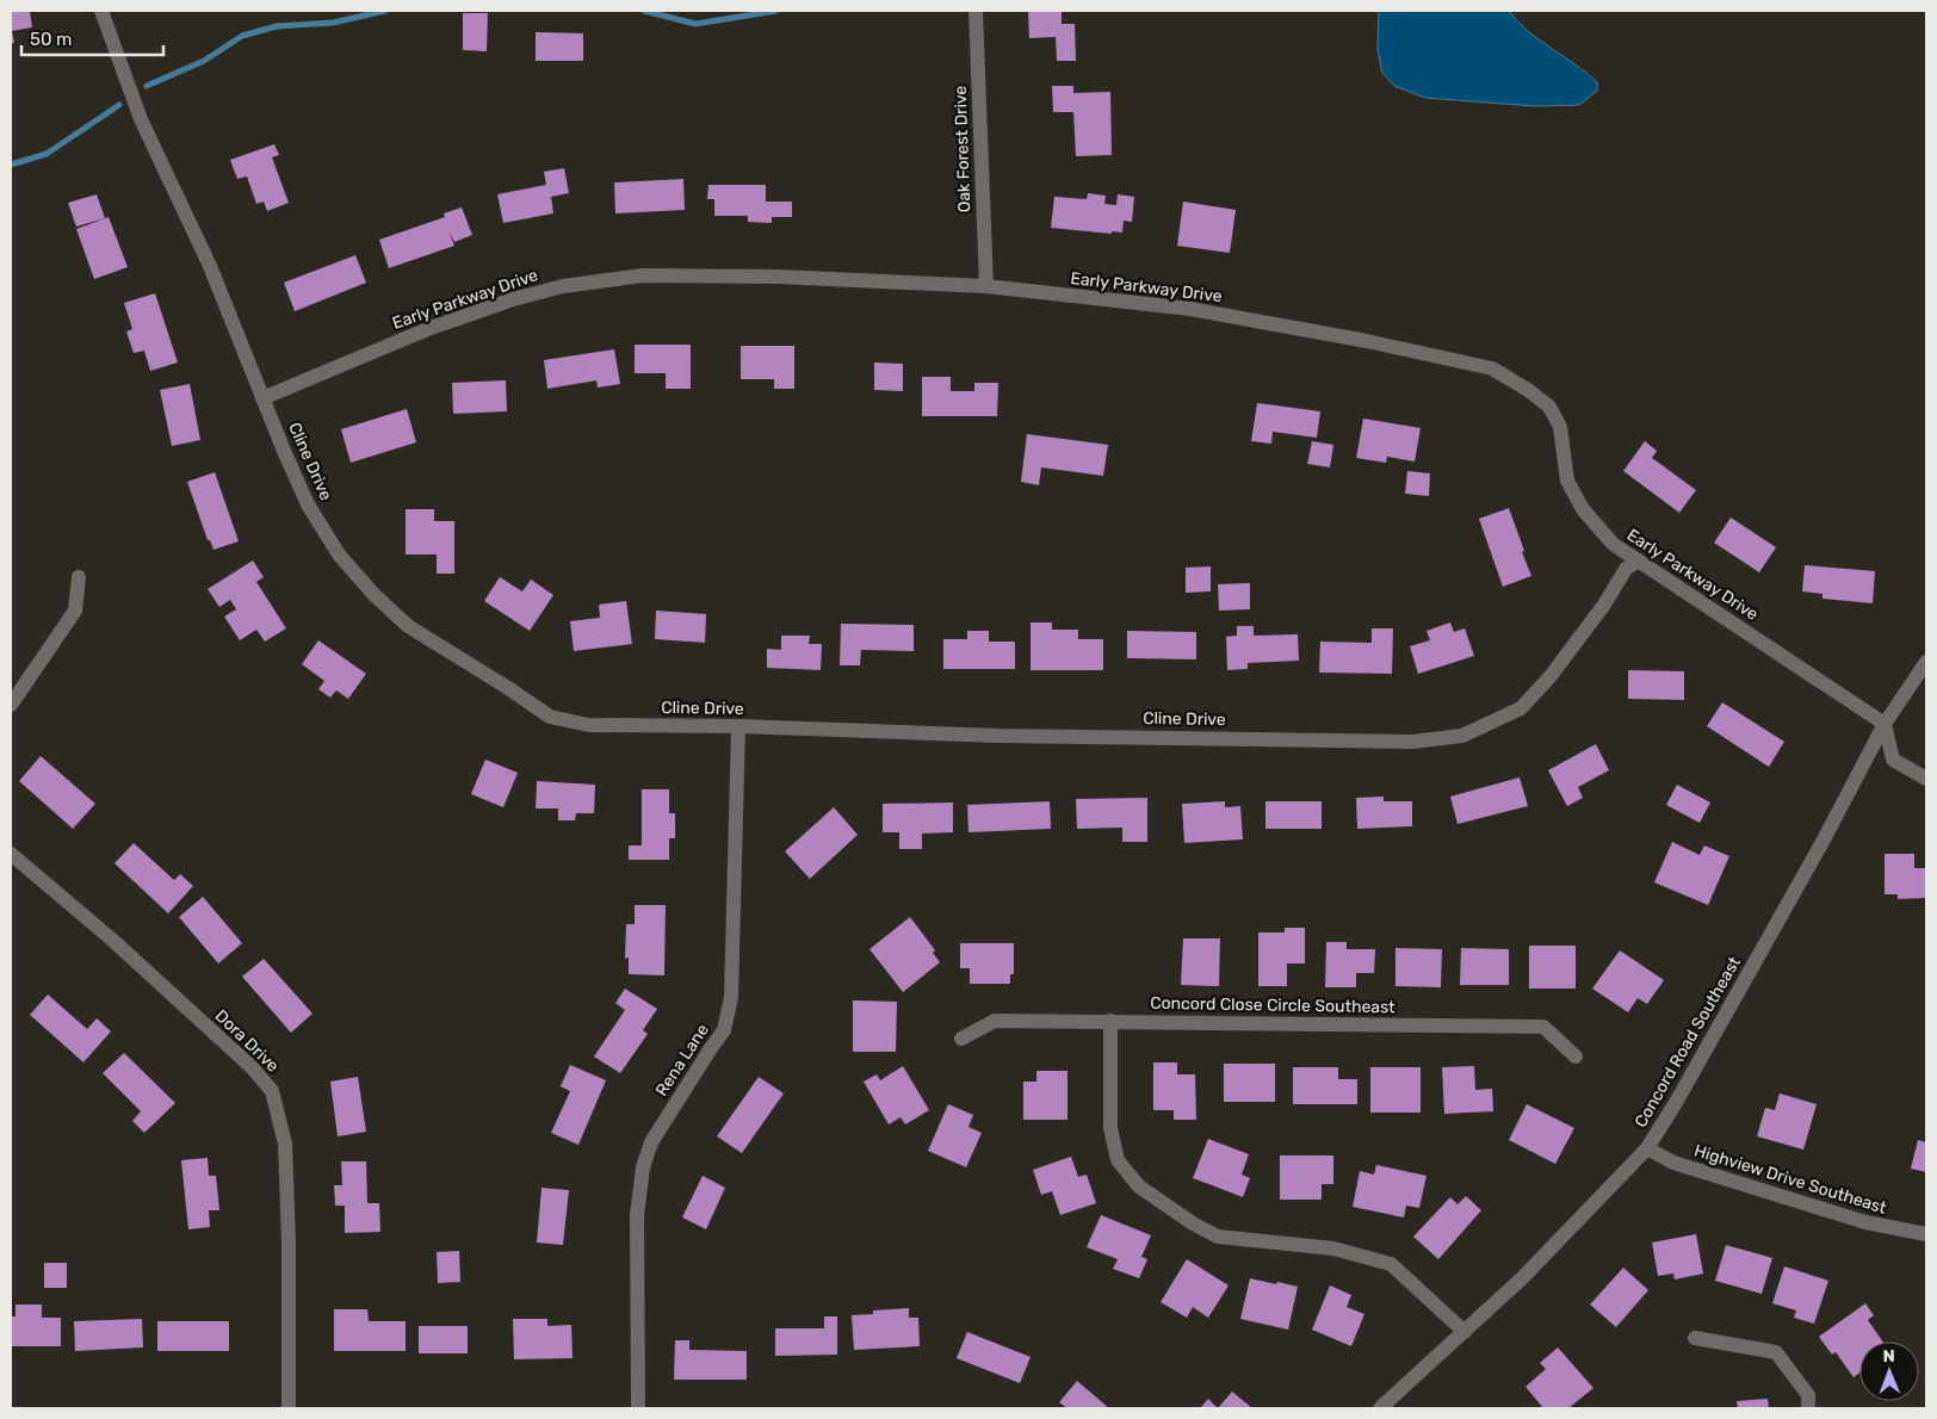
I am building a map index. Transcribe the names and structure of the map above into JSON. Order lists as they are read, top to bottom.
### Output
{
  "streets": {
    "street": [
      "Oak Forest Drive",
      "Early Parkway Drive",
      "Cline Drive",
      "Concord Close Circle Southeast",
      "Dora Drive",
      "Concord Road Southeast",
      "Rena Lane",
      "Highview Drive Southeast"
    ]
  },
  "crossings": [
    ["Oak Forest Drive", "Early Parkway Drive"],
    ["Early Parkway Drive", "Cline Drive"],
    ["Early Parkway Drive", "Concord Road Southeast"],
    ["Cline Drive", "Rena Lane"],
    ["Concord Road Southeast", "Highview Drive Southeast"]
  ],
  "scale_bar": "50 m",
  "north": "top"
}
